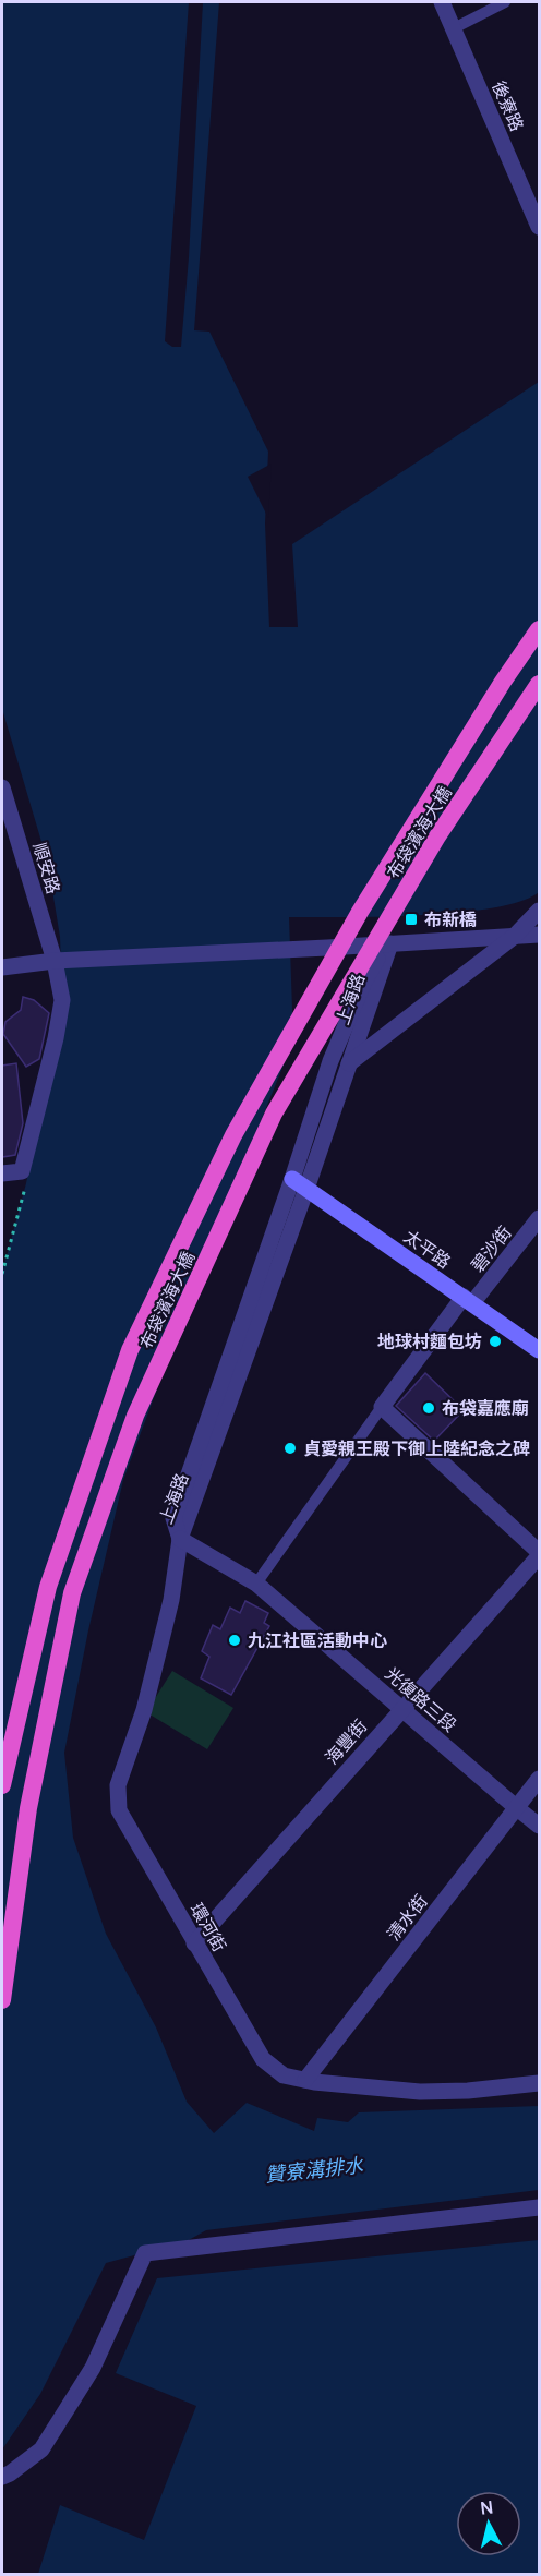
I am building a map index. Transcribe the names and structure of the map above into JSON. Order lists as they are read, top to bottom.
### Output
{
  "streets": {
    "highway": ["布袋濱海大橋"],
    "main road": ["太平路"],
    "street": [
      "後寮路",
      "順安路",
      "上海路",
      "碧沙街",
      "光復路三段",
      "海豐街",
      "清水街",
      "環河街"
    ]
  },
  "crossings": [
    ["順安路", "上海路"],
    ["上海路", "太平路"],
    ["上海路", "光復路三段"],
    ["上海路", "環河街"],
    ["太平路", "碧沙街"],
    ["光復路三段", "海豐街"],
    ["光復路三段", "清水街"],
    ["光復路三段", "環河街"],
    ["海豐街", "環河街"],
    ["清水街", "環河街"]
  ],
  "water": ["贊寮溝排水"],
  "places": {
    "transit": ["布新橋"],
    "other": [
      "地球村麵包坊",
      "布袋嘉應廟",
      "貞愛親王殿下御上陸紀念之碑",
      "九江社區活動中心"
    ]
  },
  "north": "top"
}
